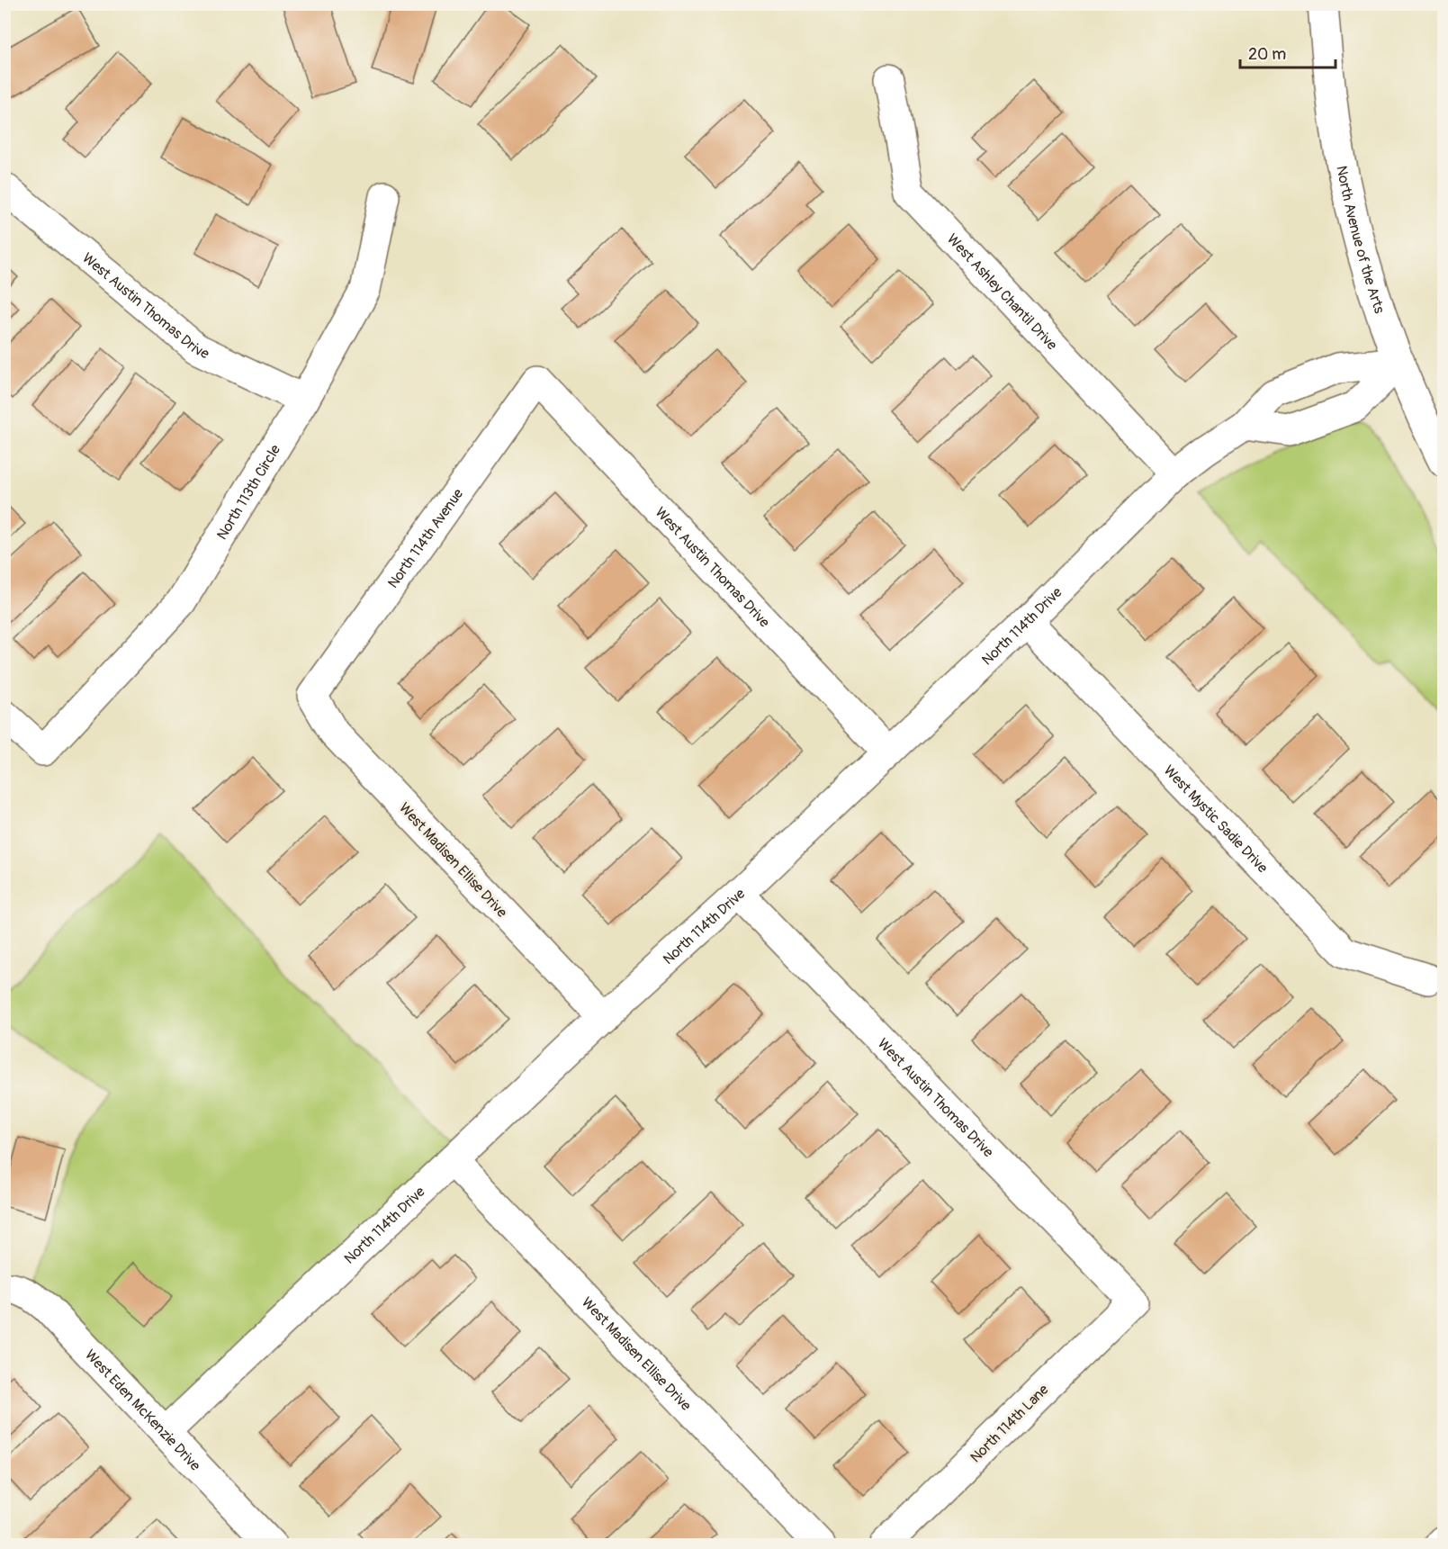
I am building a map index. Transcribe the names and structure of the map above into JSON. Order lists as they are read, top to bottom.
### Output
{
  "streets": {
    "street": [
      "North Avenue of the Arts",
      "West Ashley Chantil Drive",
      "West Austin Thomas Drive",
      "North 113th Circle",
      "North 114th Avenue",
      "North 114th Drive",
      "West Mystic Sadie Drive",
      "West Madisen Ellise Drive",
      "West Eden McKenzie Drive",
      "North 114th Lane"
    ]
  },
  "crossings": [
    ["North Avenue of the Arts", "North 114th Drive"],
    ["West Ashley Chantil Drive", "North 114th Drive"],
    ["West Austin Thomas Drive", "North 113th Circle"],
    ["West Austin Thomas Drive", "North 114th Avenue"],
    ["West Austin Thomas Drive", "North 114th Drive"],
    ["West Austin Thomas Drive", "North 114th Lane"],
    ["North 114th Avenue", "West Madisen Ellise Drive"],
    ["North 114th Drive", "West Mystic Sadie Drive"],
    ["North 114th Drive", "West Madisen Ellise Drive"],
    ["North 114th Drive", "West Eden McKenzie Drive"]
  ],
  "scale_bar": "20 m"
}
